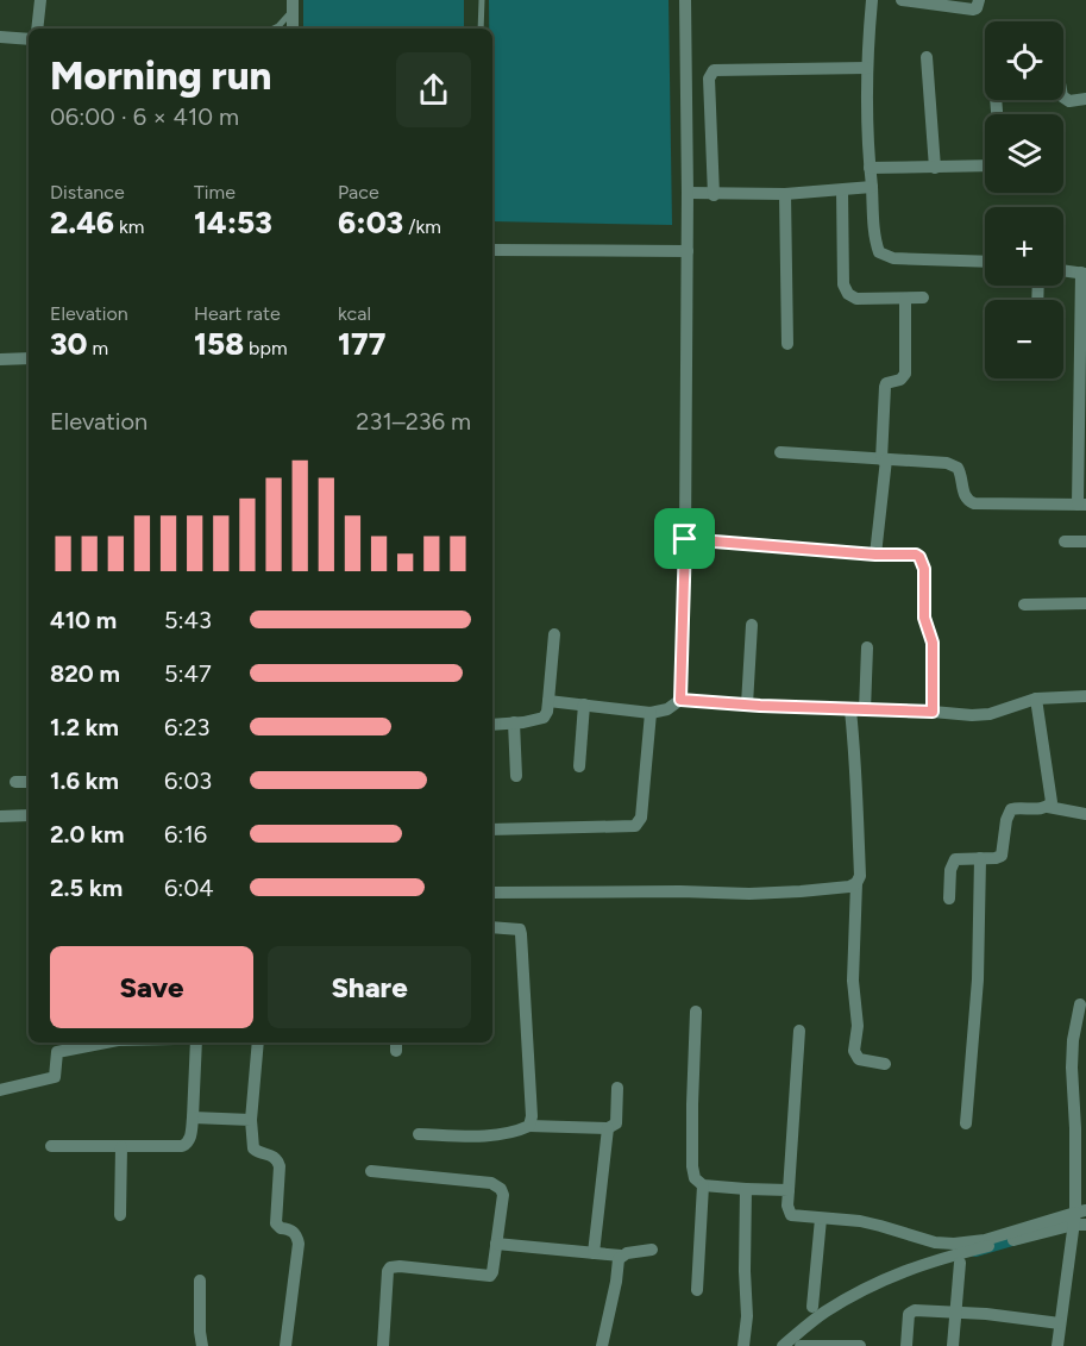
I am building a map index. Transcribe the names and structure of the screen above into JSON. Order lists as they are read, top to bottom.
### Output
{
  "page": {
    "map_buttons": ["+", "−"],
    "heading": ["Morning run", "06:00 · 6 × 410 m"],
    "stats": [
      ["Distance", "2.46 km"],
      ["Time", "14:53"],
      ["Pace", "6:03 /km"],
      ["Elevation", "30 m"],
      ["Heart rate", "158 bpm"],
      ["kcal", "177"]
    ],
    "chart": ["Elevation", "231–236 m"],
    "list": [
      {
        "name": "410 m",
        "note": "5:43"
      },
      {
        "name": "820 m",
        "note": "5:47"
      },
      {
        "name": "1.2 km",
        "note": "6:23"
      },
      {
        "name": "1.6 km",
        "note": "6:03"
      },
      {
        "name": "2.0 km",
        "note": "6:16"
      },
      {
        "name": "2.5 km",
        "note": "6:04"
      }
    ],
    "buttons": ["Save", "Share"]
  }
}
